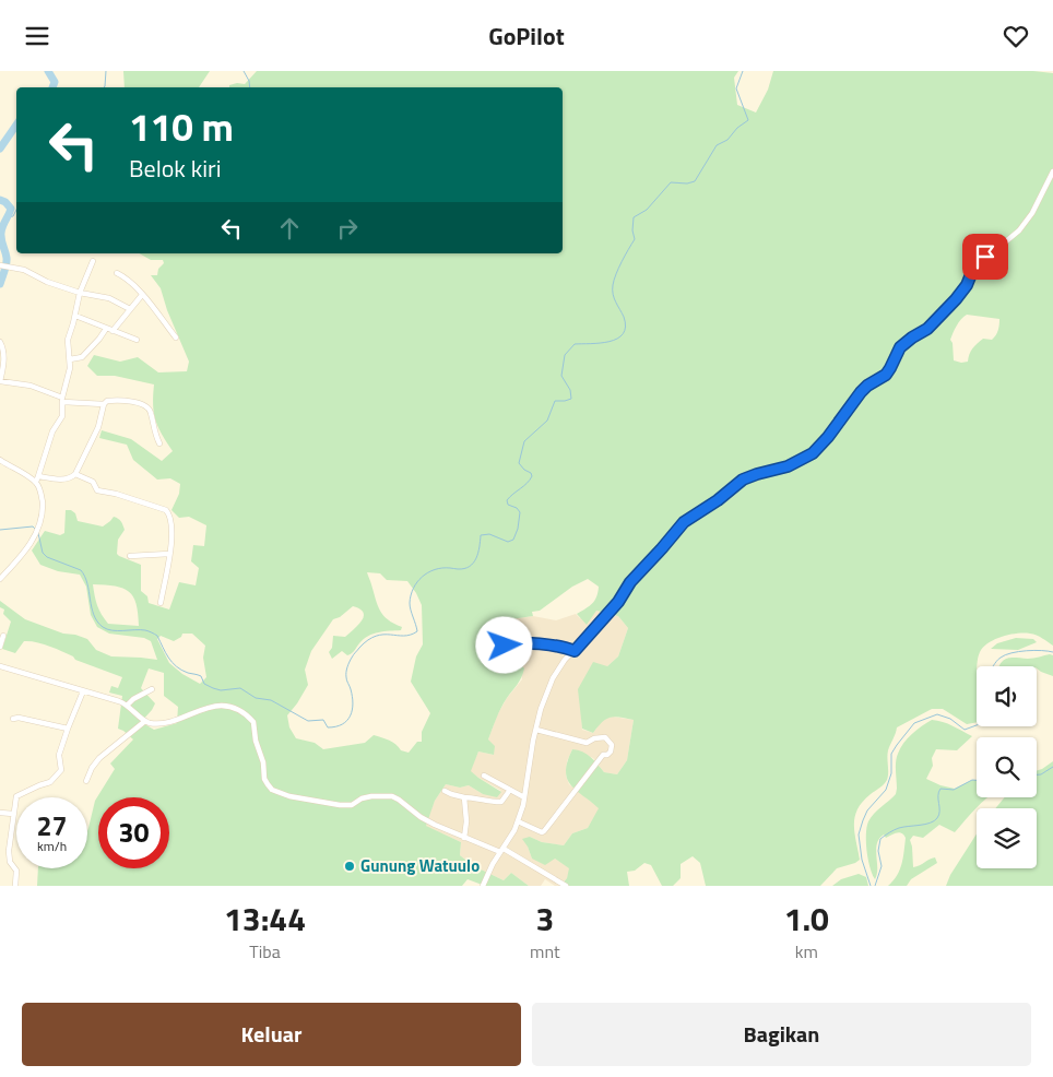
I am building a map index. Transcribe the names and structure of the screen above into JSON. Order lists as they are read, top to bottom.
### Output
{
  "places": ["Gunung Watuulo"],
  "page": {
    "header": "GoPilot",
    "turn": ["110 m", "Belok kiri"],
    "speed": "27 km/h",
    "limit": "30",
    "eta": [
      "13:44",
      "Tiba",
      "3",
      "mnt",
      "1.0",
      "km"
    ],
    "buttons": ["Keluar", "Bagikan"]
  }
}
